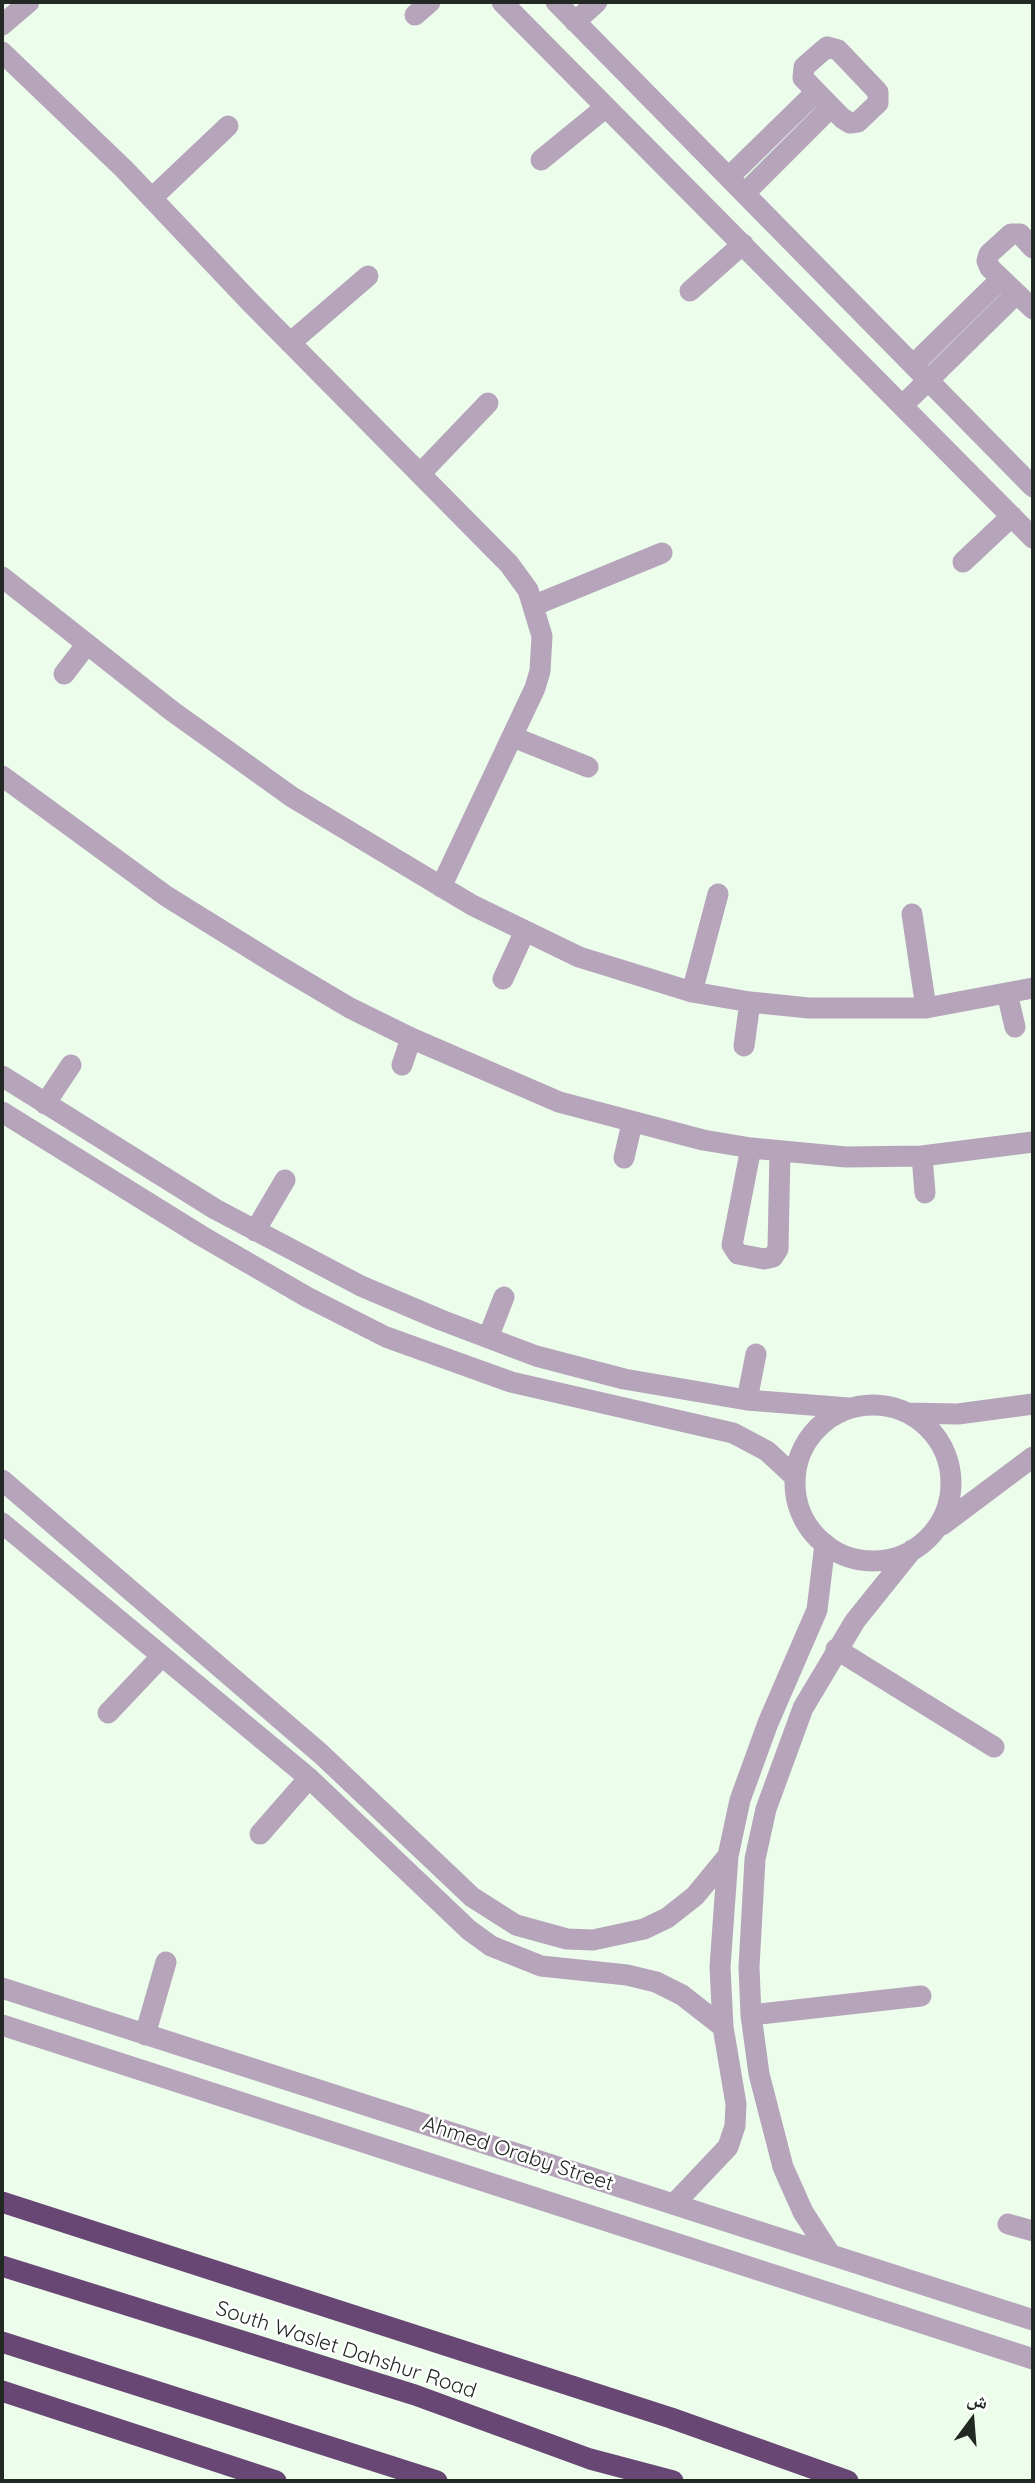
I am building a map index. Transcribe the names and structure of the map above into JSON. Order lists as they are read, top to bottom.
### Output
{
  "streets": {
    "highway": ["South Waslet Dahshur Road"],
    "street": ["Ahmed Oraby Street"]
  },
  "north": "top"
}
